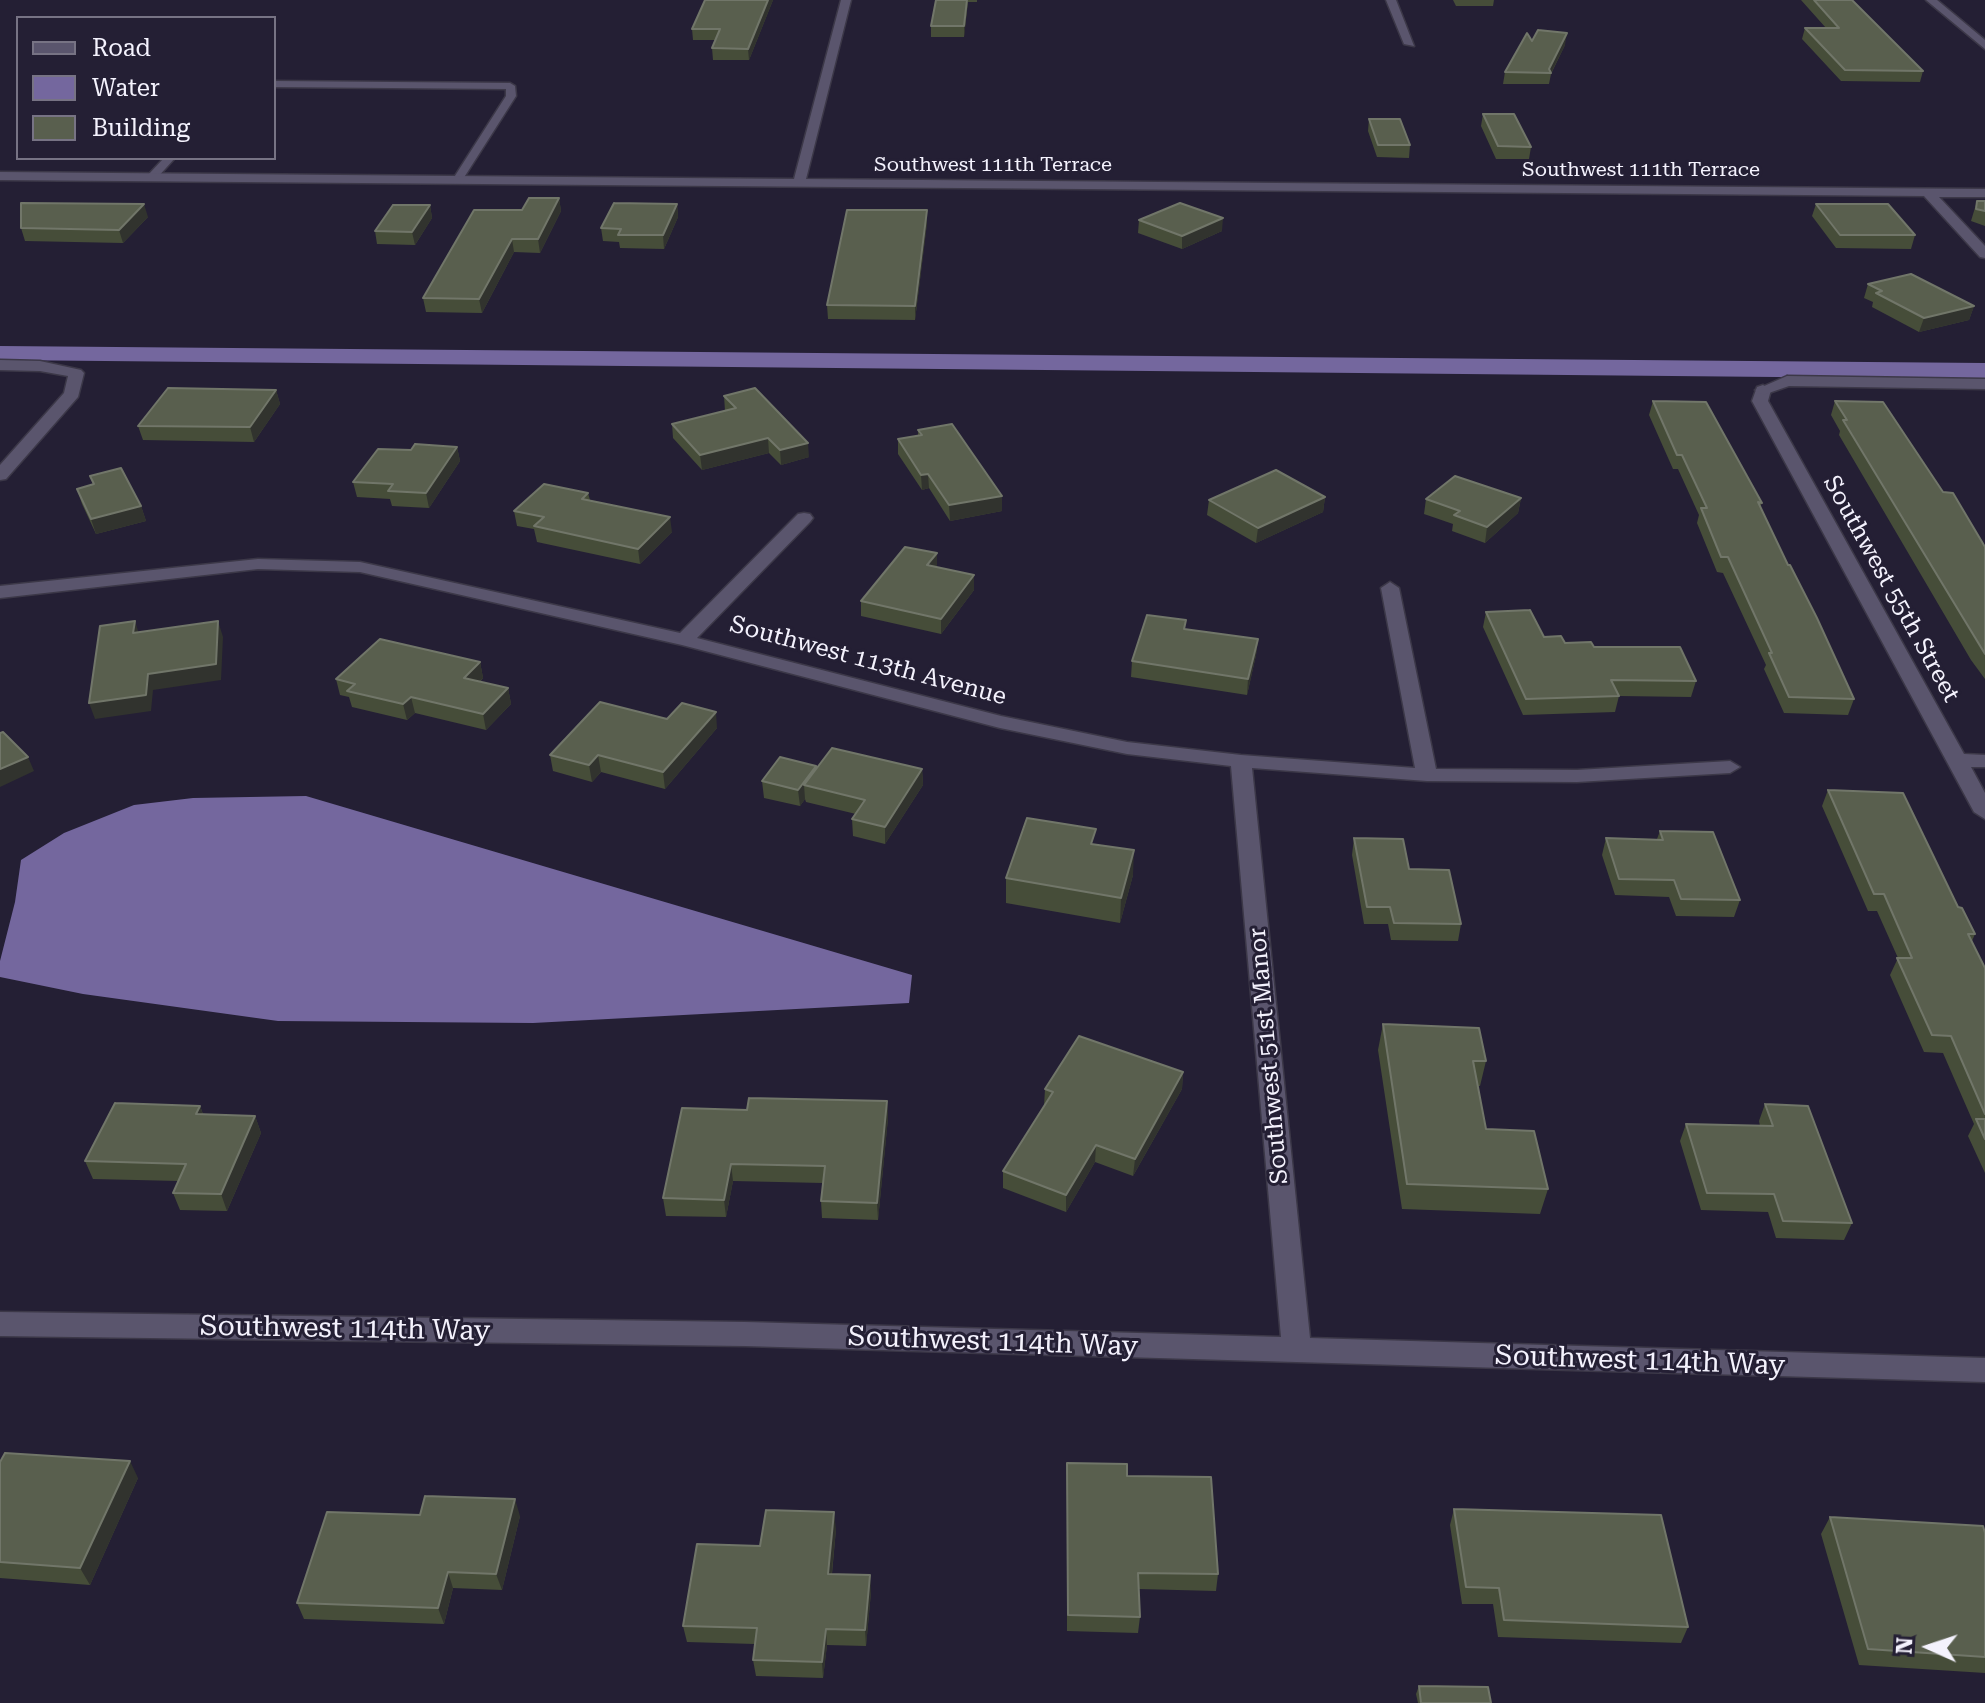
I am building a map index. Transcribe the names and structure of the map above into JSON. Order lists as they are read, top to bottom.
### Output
{
  "streets": {
    "street": [
      "Southwest 111th Terrace",
      "Southwest 55th Street",
      "Southwest 113th Avenue",
      "Southwest 51st Manor",
      "Southwest 114th Way"
    ]
  },
  "crossings": [
    ["Southwest 113th Avenue", "Southwest 51st Manor"],
    ["Southwest 51st Manor", "Southwest 114th Way"]
  ],
  "legend": ["Road", "Water", "Building"],
  "north": "left"
}
